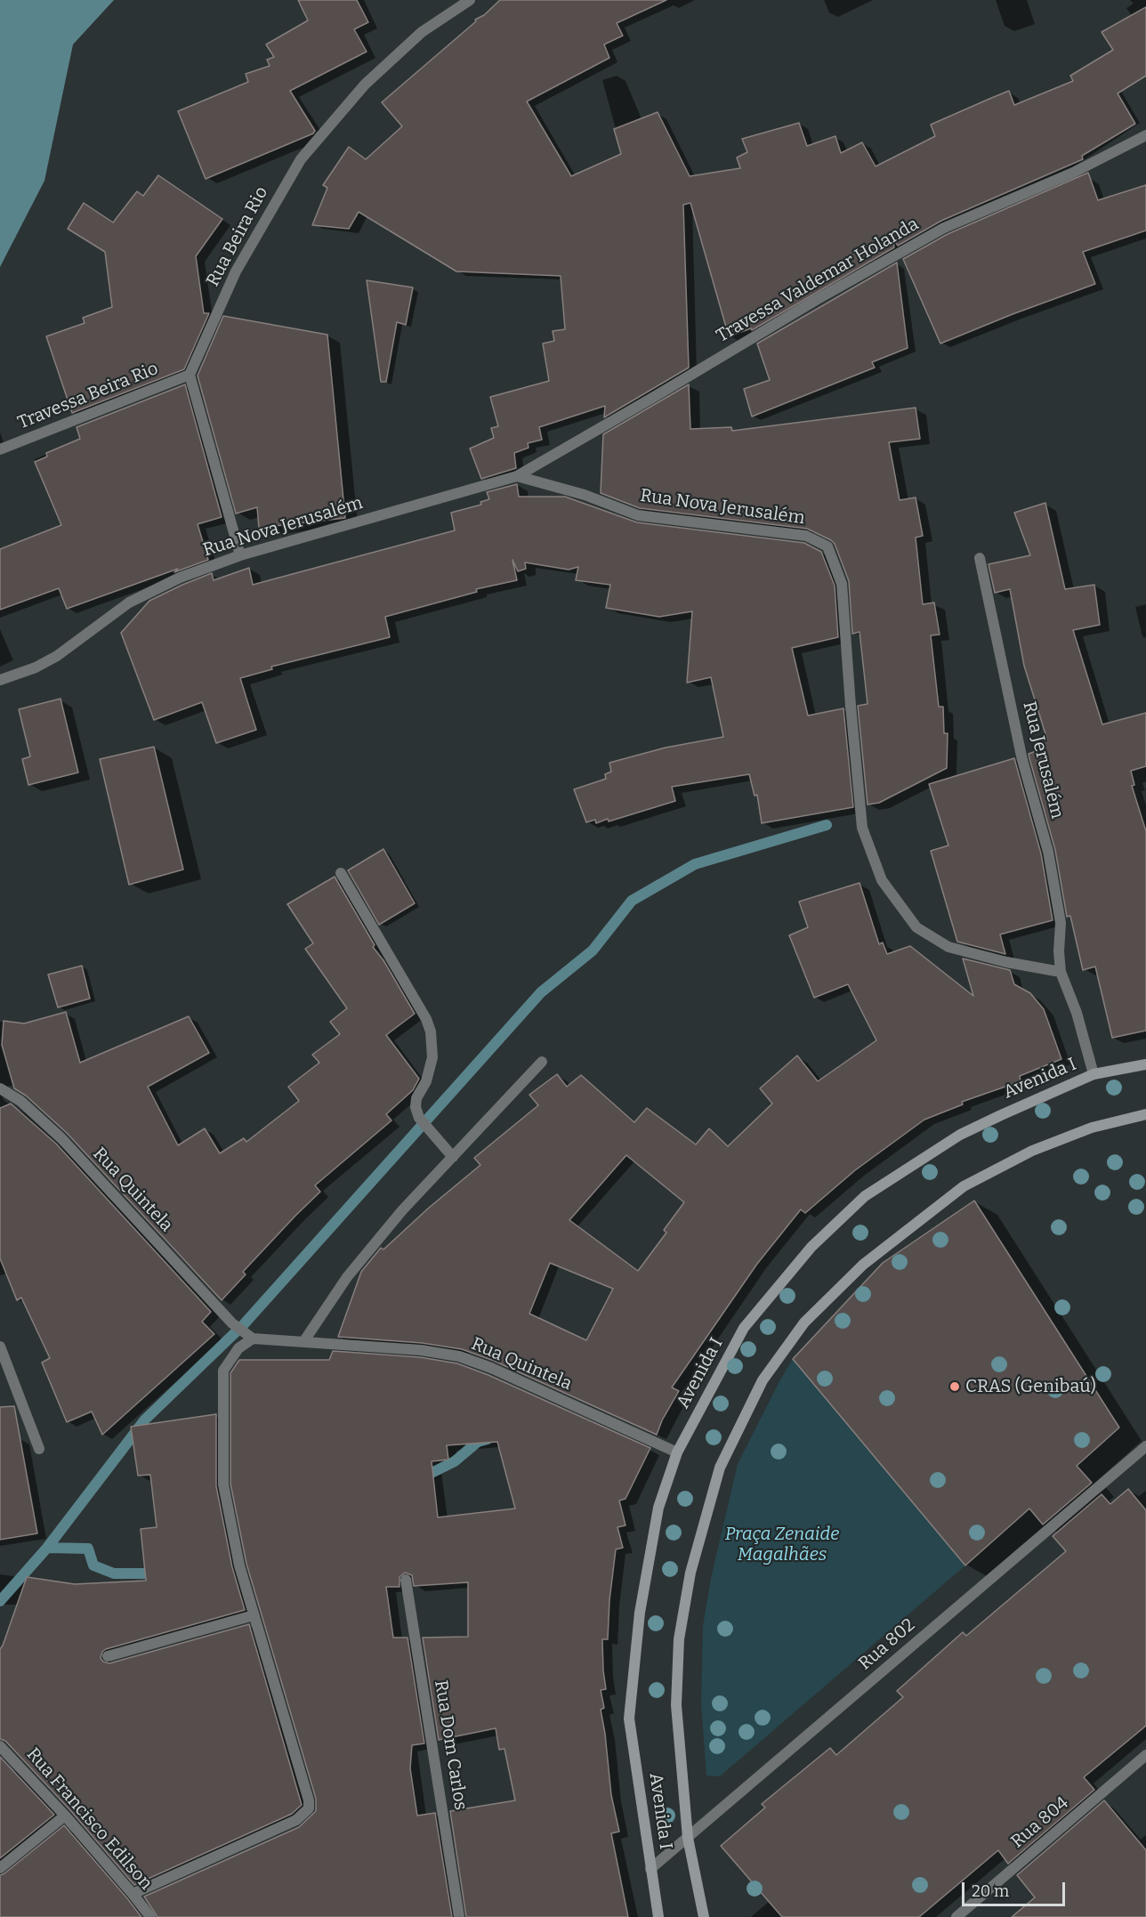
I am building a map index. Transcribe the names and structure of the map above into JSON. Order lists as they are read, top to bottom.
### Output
{
  "streets": {
    "street": [
      "Rua Beira Rio",
      "Travessa Valdemar Holanda",
      "Travessa Beira Rio",
      "Rua Nova Jerusalém",
      "Rua Jerusalém",
      "Avenida I",
      "Rua Quintela",
      "Rua 802",
      "Rua Dom Carlos",
      "Rua Francisco Edilson",
      "Rua 804"
    ]
  },
  "crossings": [
    ["Rua Beira Rio", "Travessa Beira Rio"],
    ["Travessa Valdemar Holanda", "Rua Nova Jerusalém"],
    ["Rua Nova Jerusalém", "Rua Jerusalém"],
    ["Avenida I", "Rua Quintela"],
    ["Avenida I", "Rua 802"]
  ],
  "parks": ["Praça Zenaide Magalhães"],
  "places": ["CRAS (Genibaú)"],
  "scale_bar": "20 m"
}
